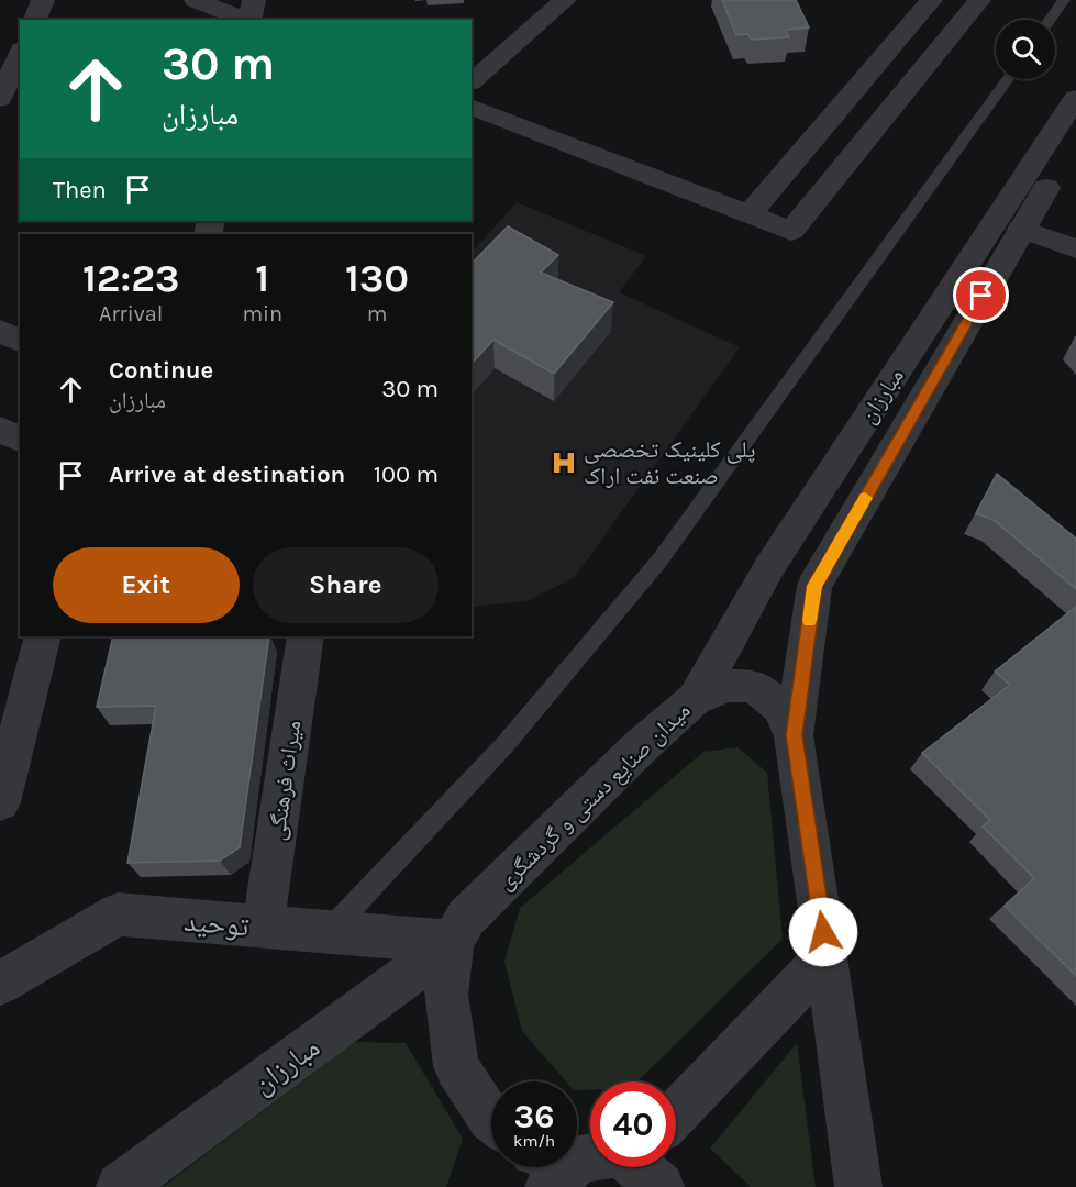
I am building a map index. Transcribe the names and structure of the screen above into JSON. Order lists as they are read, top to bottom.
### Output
{
  "streets": {
    "street": [
      "مبارزان",
      "میراث فرهنگی",
      "میدان صنایع دستی و گردشگری",
      "توحید"
    ]
  },
  "crossings": [
    ["مبارزان", "میدان صنایع دستی و گردشگری"],
    ["مبارزان", "توحید"],
    ["میراث فرهنگی", "توحید"],
    ["میدان صنایع دستی و گردشگری", "توحید"]
  ],
  "places": {
    "hospital": ["پلی کلینیک تخصصی صنعت نفت اراک"]
  },
  "page": {
    "turn": ["30 m", "مبارزان"],
    "then": "Then",
    "eta": [
      "12:23",
      "Arrival",
      "1",
      "min",
      "130",
      "m"
    ],
    "list": [
      {
        "name": "Continue",
        "note": "مبارزان",
        "value": "30 m"
      },
      {
        "name": "Arrive at destination",
        "value": "100 m"
      }
    ],
    "buttons": ["Exit", "Share"],
    "speed": "36 km/h",
    "limit": "40"
  }
}
